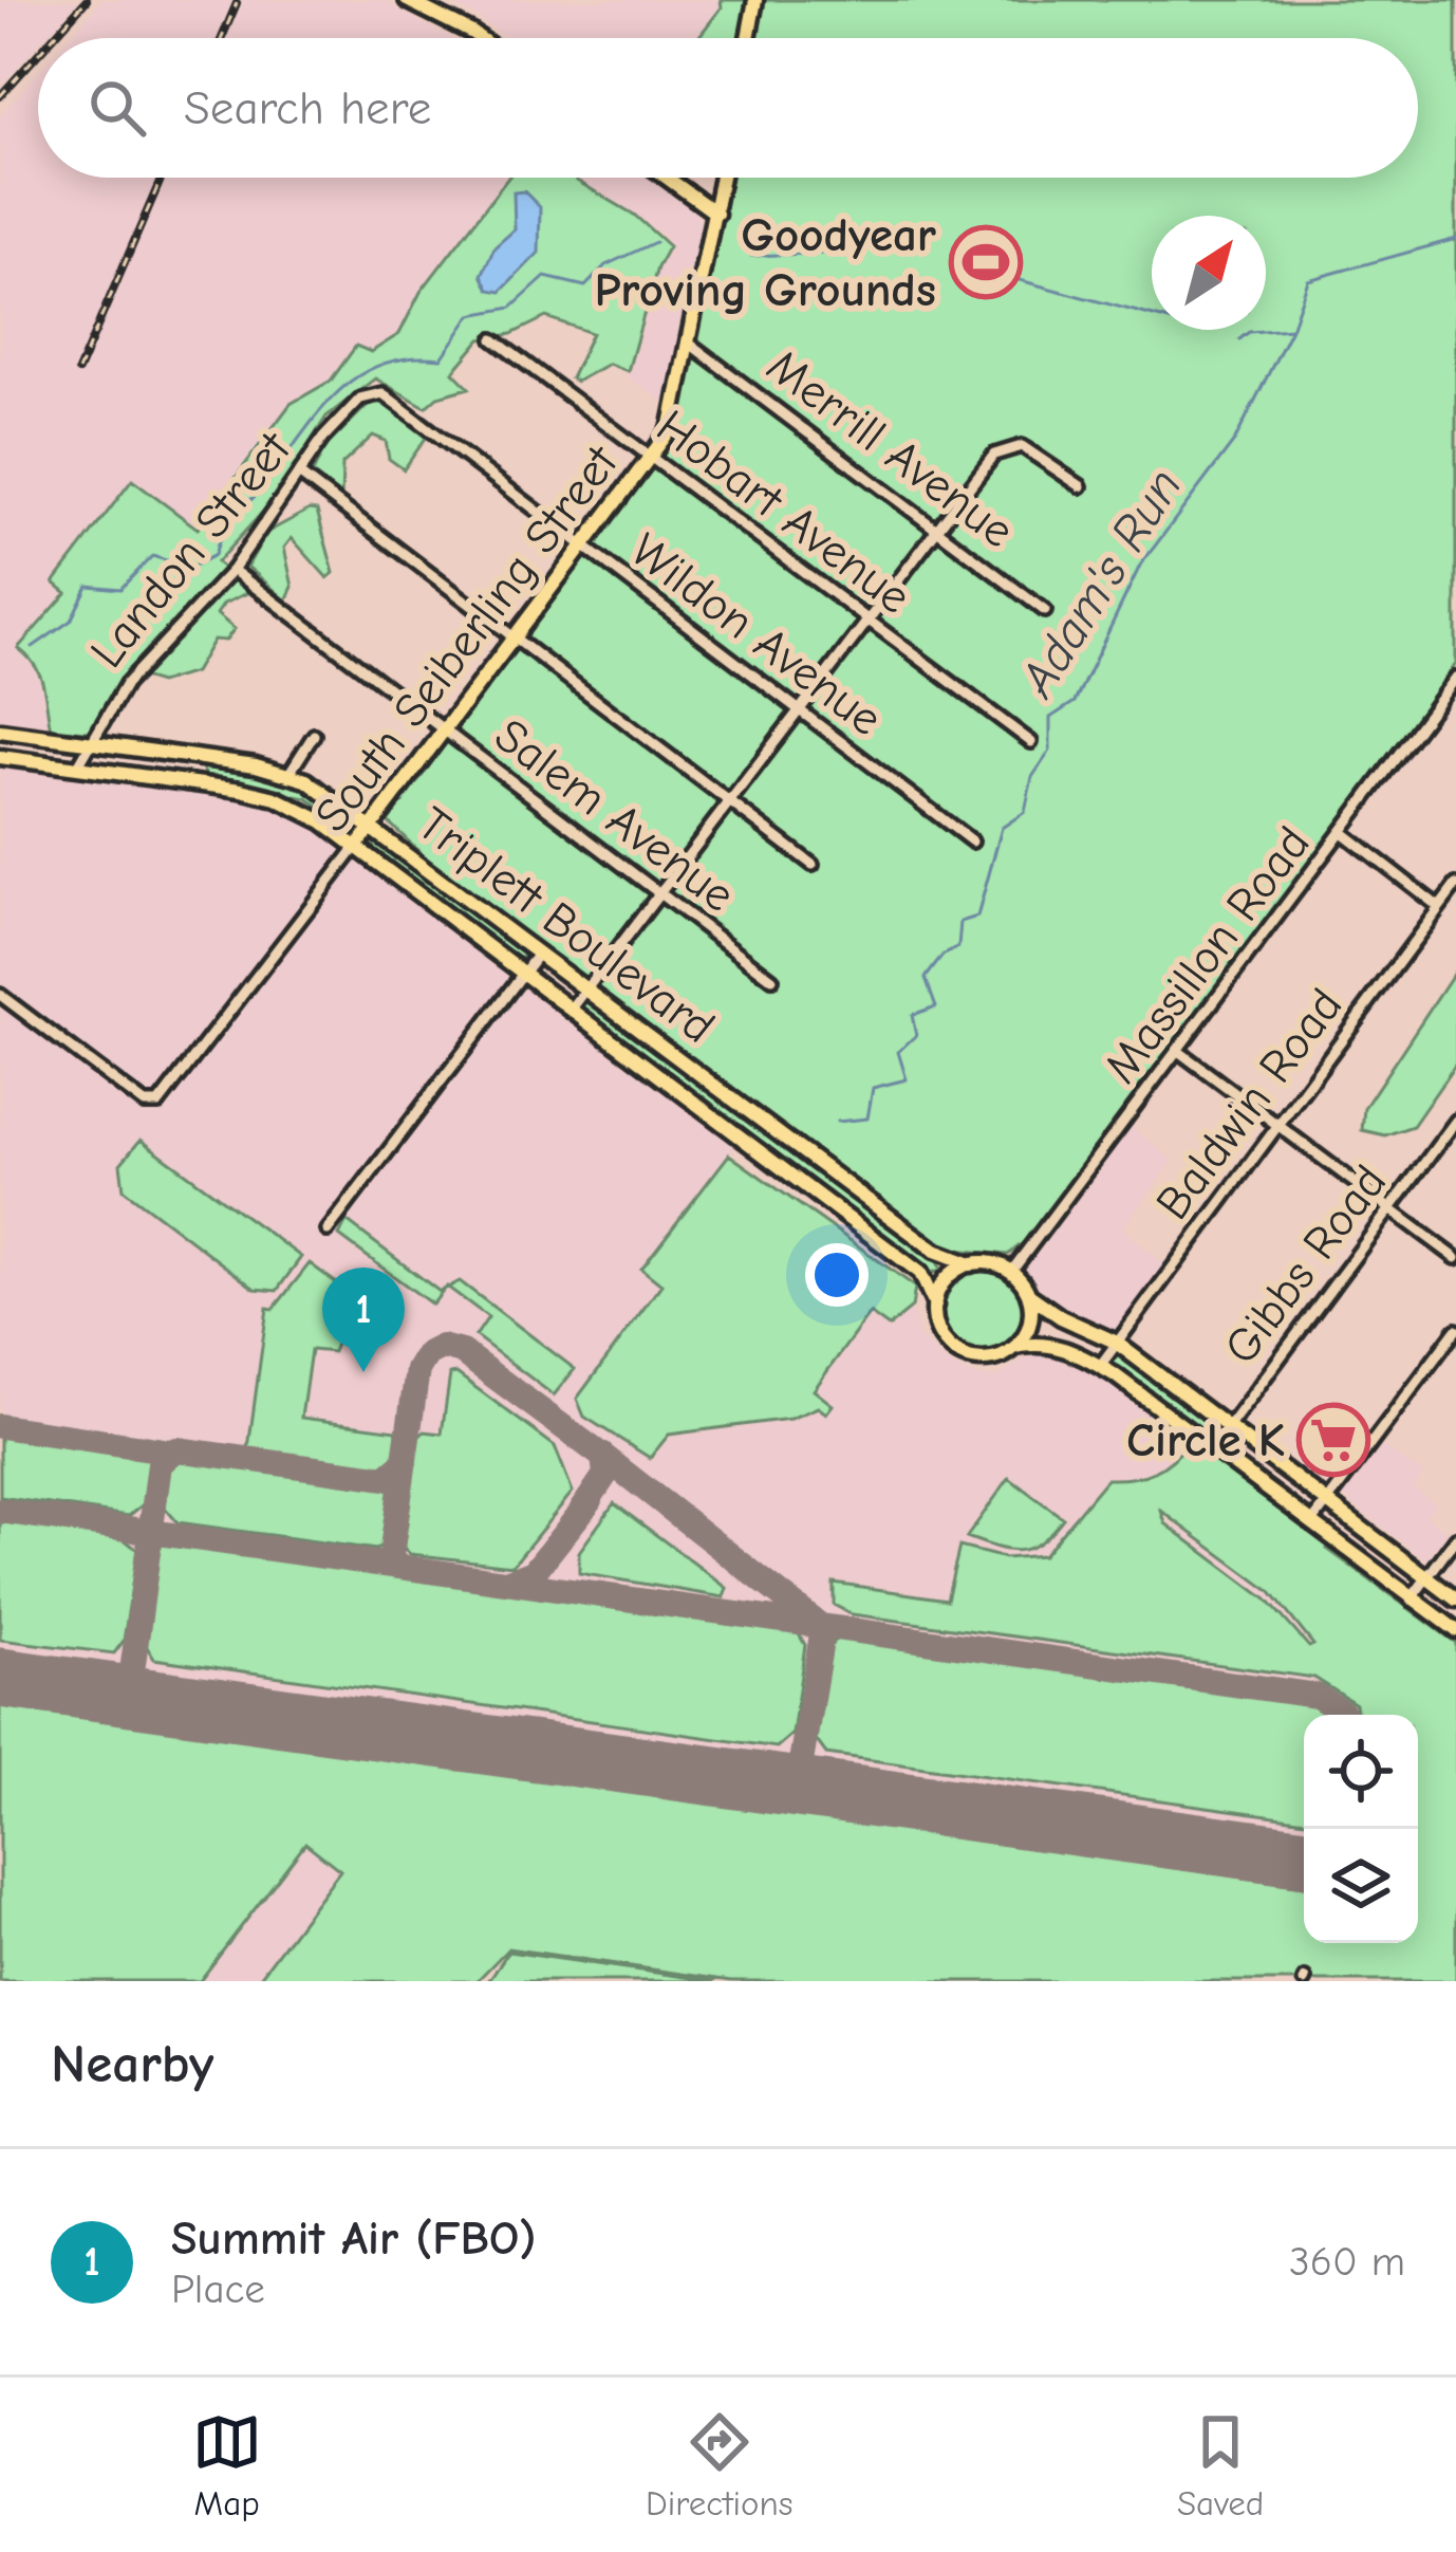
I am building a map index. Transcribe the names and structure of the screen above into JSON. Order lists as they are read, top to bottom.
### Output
{
  "streets": {
    "main road": ["South Seiberling Street", "Triplett Boulevard"],
    "street": [
      "Merrill Avenue",
      "Hobart Avenue",
      "Landon Street",
      "Wildon Avenue",
      "Salem Avenue",
      "Massillon Road",
      "Baldwin Road",
      "Gibbs Road"
    ]
  },
  "crossings": [
    ["Merrill Avenue", "South Seiberling Street"],
    ["Hobart Avenue", "South Seiberling Street"],
    ["Landon Street", "Wildon Avenue"],
    ["Landon Street", "Salem Avenue"],
    ["Landon Street", "Triplett Boulevard"],
    ["Wildon Avenue", "South Seiberling Street"],
    ["South Seiberling Street", "Salem Avenue"],
    ["South Seiberling Street", "Triplett Boulevard"],
    ["Triplett Boulevard", "Massillon Road"]
  ],
  "water": ["Adam's Run"],
  "places": {
    "sports": ["Goodyear Proving Grounds"],
    "supermarket": ["Circle K"]
  },
  "north": "top right",
  "page": {
    "search": "Search here",
    "pins": "1",
    "heading": "Nearby",
    "list": [
      {
        "mark": "1",
        "name": "Summit Air (FBO)",
        "note": "Place",
        "value": "360 m"
      }
    ],
    "nav": ["Map", "Directions", "Saved"]
  }
}
